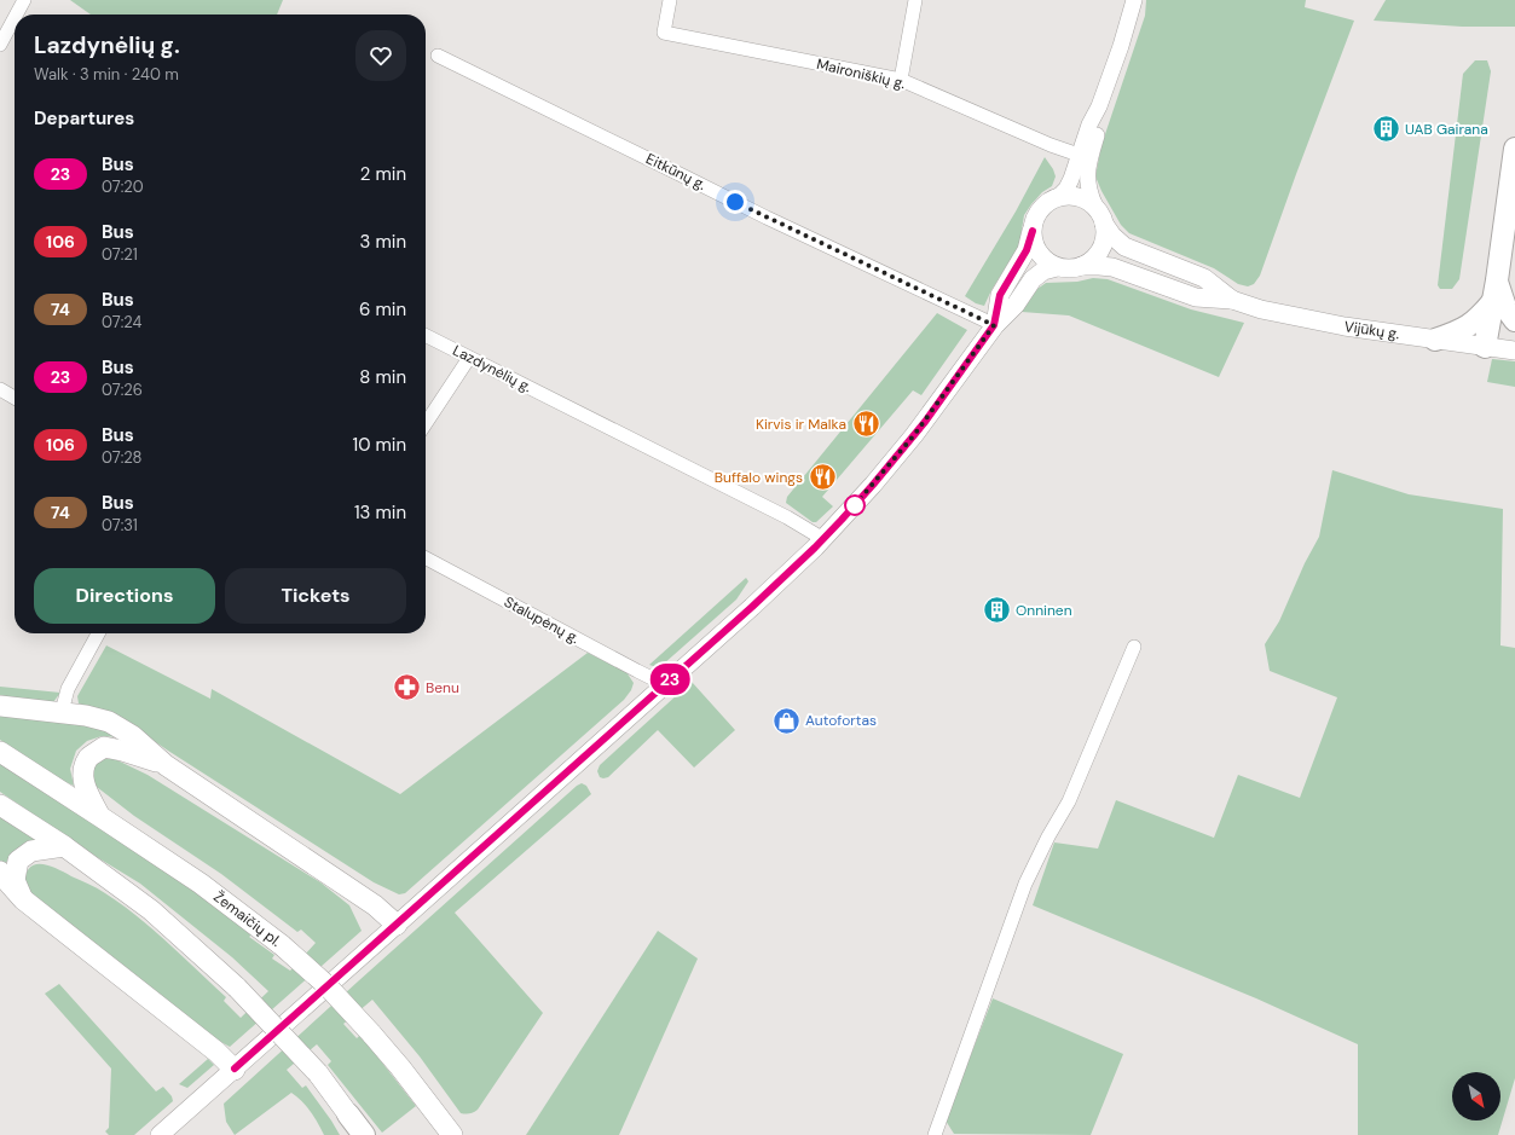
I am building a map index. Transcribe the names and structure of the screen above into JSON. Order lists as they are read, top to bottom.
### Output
{
  "streets": {
    "main road": ["Vijūkų g.", "Žemaičių pl."],
    "street": [
      "Maironiškių g.",
      "Eitkūnų g.",
      "Lazdynėlių g.",
      "Stalupėnų g."
    ]
  },
  "places": {
    "building": ["UAB Gairana", "Onninen"],
    "restaurant": ["Kirvis ir Malka", "Buffalo wings"],
    "pharmacy": ["Benu"],
    "shop": ["Autofortas"]
  },
  "lines": ["bus line 23"],
  "north": "bottom right",
  "page": {
    "on_map": "23",
    "heading": [
      ["Lazdynėlių g.", "Walk · 3 min · 240 m"],
      "Departures"
    ],
    "list": [
      {
        "mark": "23",
        "name": "Bus",
        "note": "07:20",
        "value": "2 min"
      },
      {
        "mark": "106",
        "name": "Bus",
        "note": "07:21",
        "value": "3 min"
      },
      {
        "mark": "74",
        "name": "Bus",
        "note": "07:24",
        "value": "6 min"
      },
      {
        "mark": "23",
        "name": "Bus",
        "note": "07:26",
        "value": "8 min"
      },
      {
        "mark": "106",
        "name": "Bus",
        "note": "07:28",
        "value": "10 min"
      },
      {
        "mark": "74",
        "name": "Bus",
        "note": "07:31",
        "value": "13 min"
      }
    ],
    "buttons": ["Directions", "Tickets"]
  }
}
